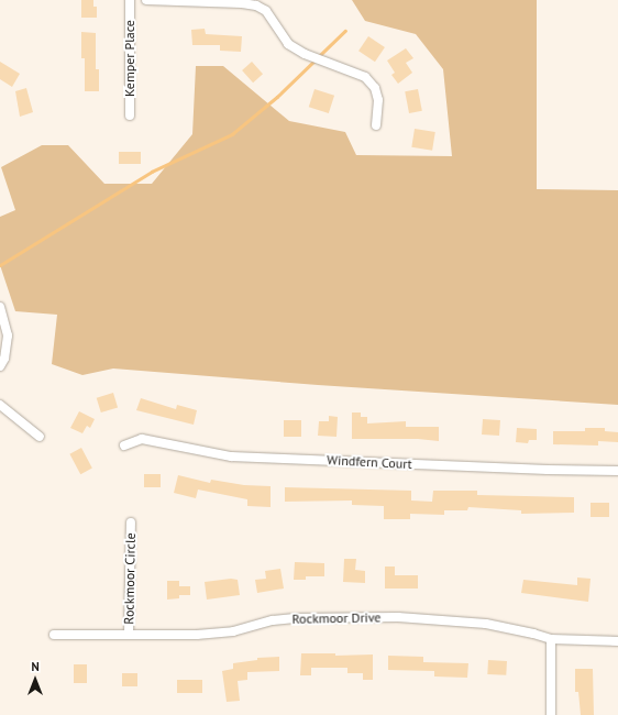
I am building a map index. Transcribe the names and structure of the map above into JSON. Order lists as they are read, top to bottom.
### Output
{
  "streets": {
    "street": [
      "Kemper Place",
      "Windfern Court",
      "Rockmoor Circle",
      "Rockmoor Drive"
    ]
  },
  "crossings": [
    ["Rockmoor Circle", "Rockmoor Drive"]
  ],
  "north": "top"
}
